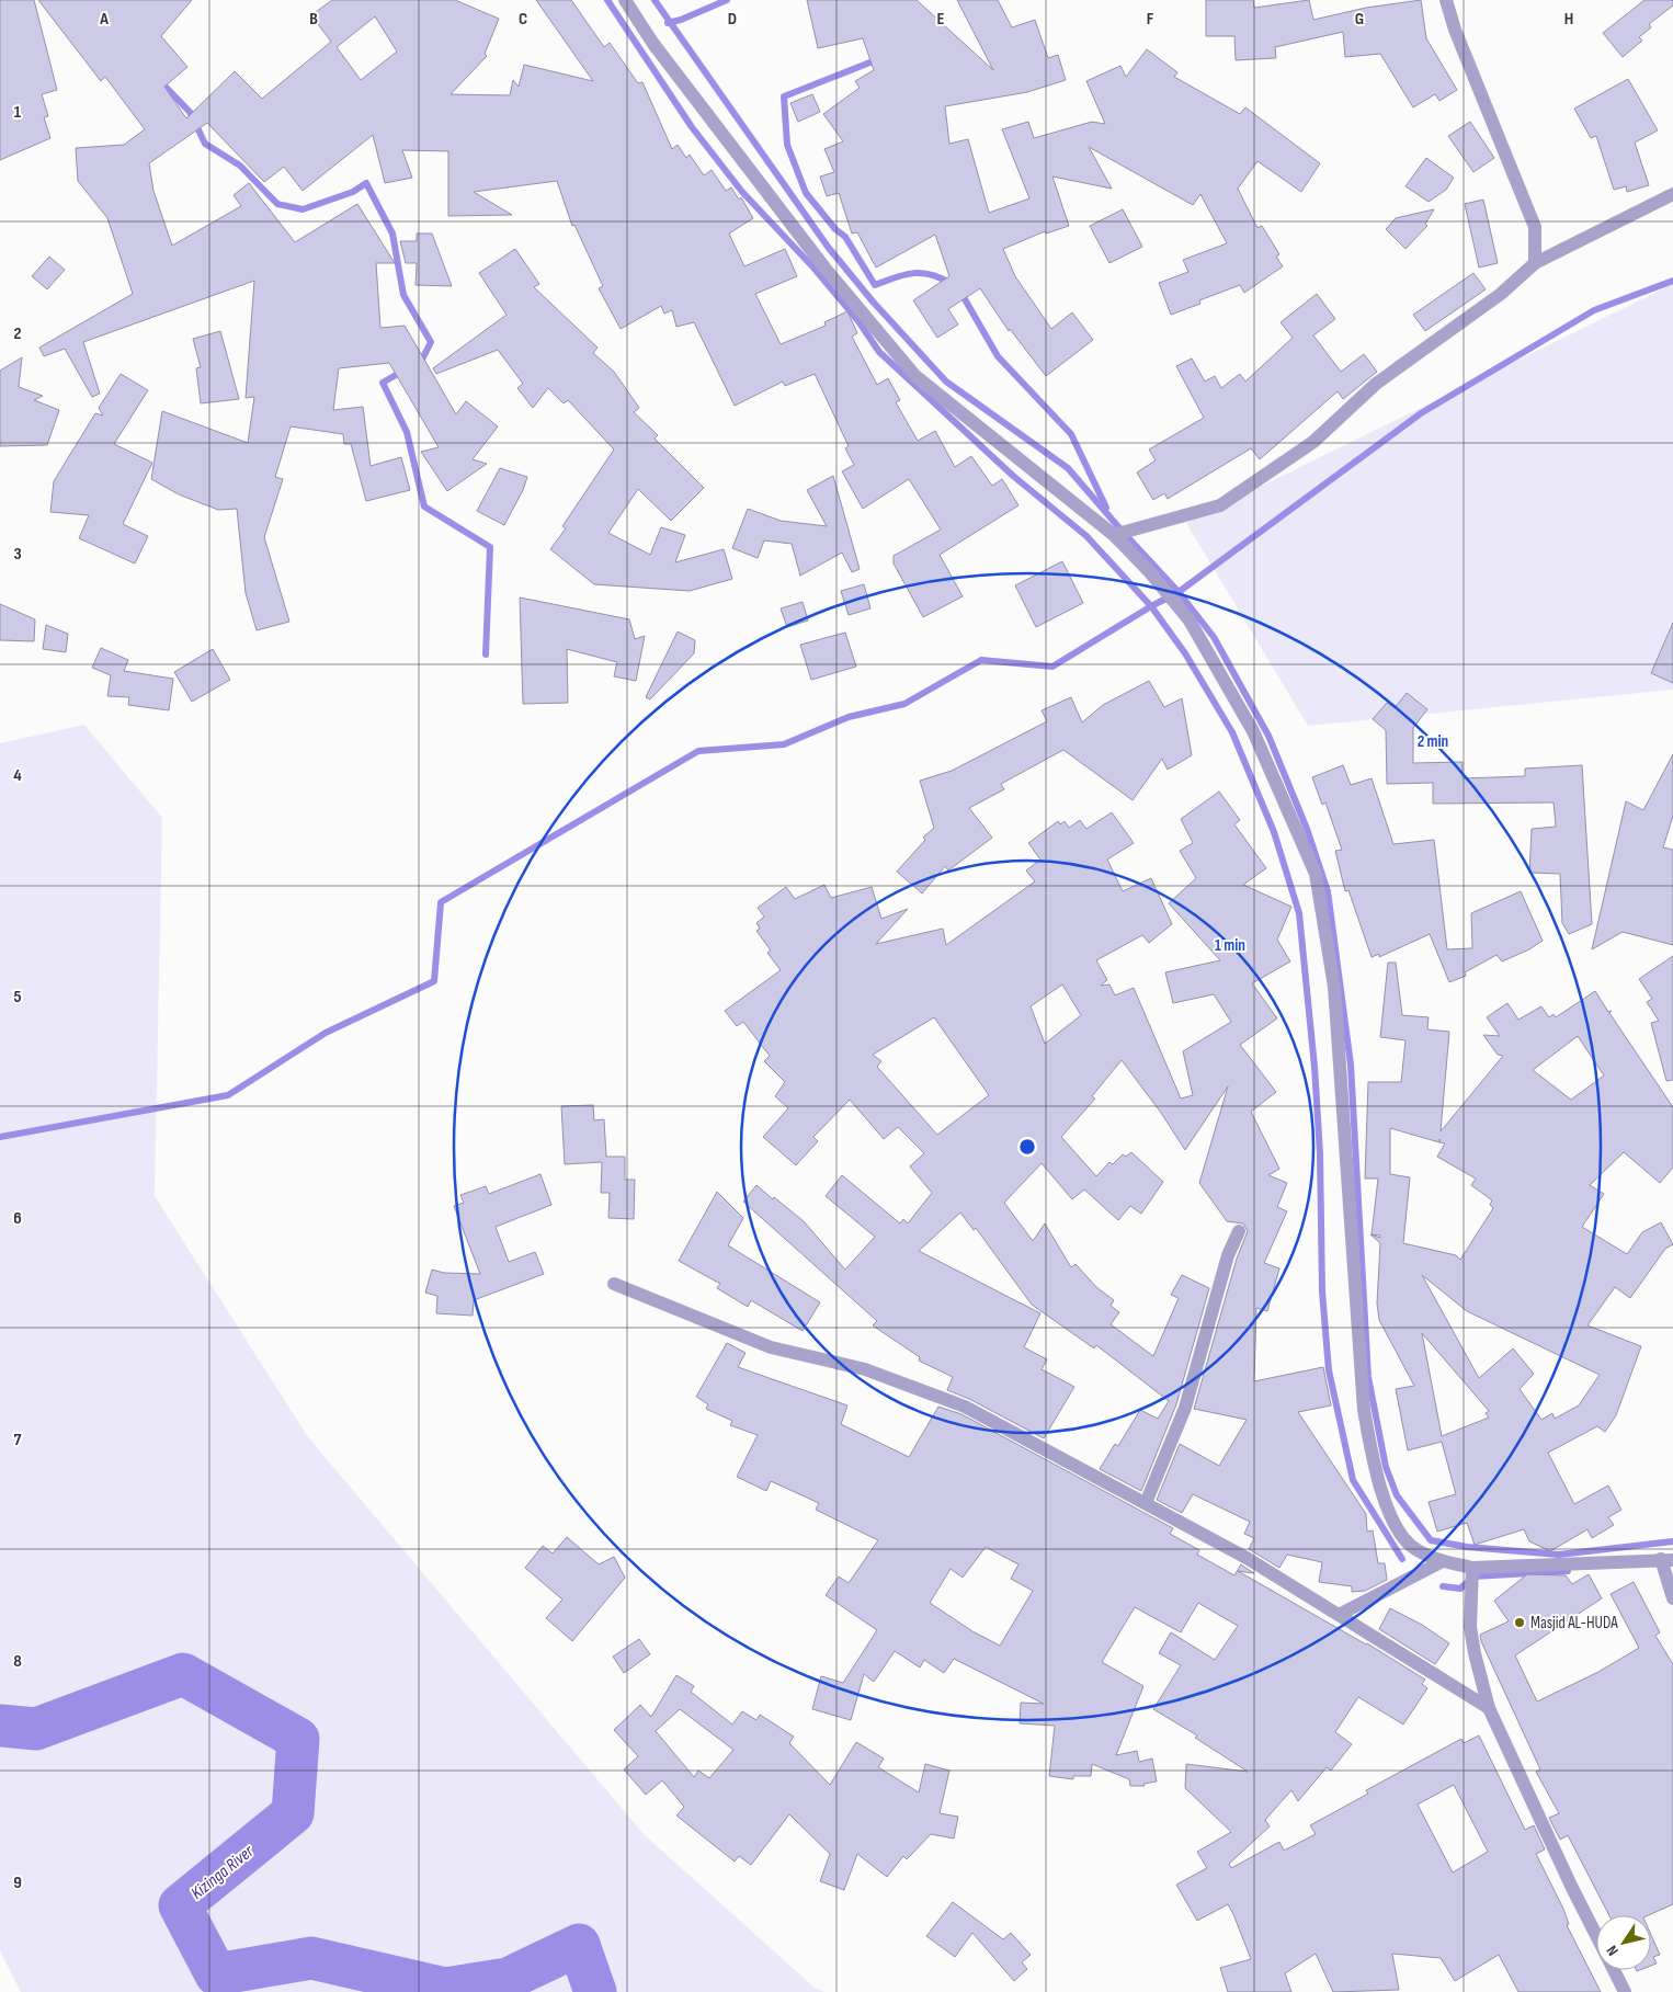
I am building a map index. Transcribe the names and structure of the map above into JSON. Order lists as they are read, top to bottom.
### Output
{
  "water": ["Kizinga River"],
  "places": ["Masjid AL-HUDA"],
  "north": "bottom left",
  "grid": {
    "columns": [
      "A",
      "B",
      "C",
      "D",
      "E",
      "F",
      "G",
      "H"
    ],
    "rows": [
      "1",
      "2",
      "3",
      "4",
      "5",
      "6",
      "7",
      "8",
      "9"
    ]
  },
  "rings": ["2 min", "1 min"]
}
